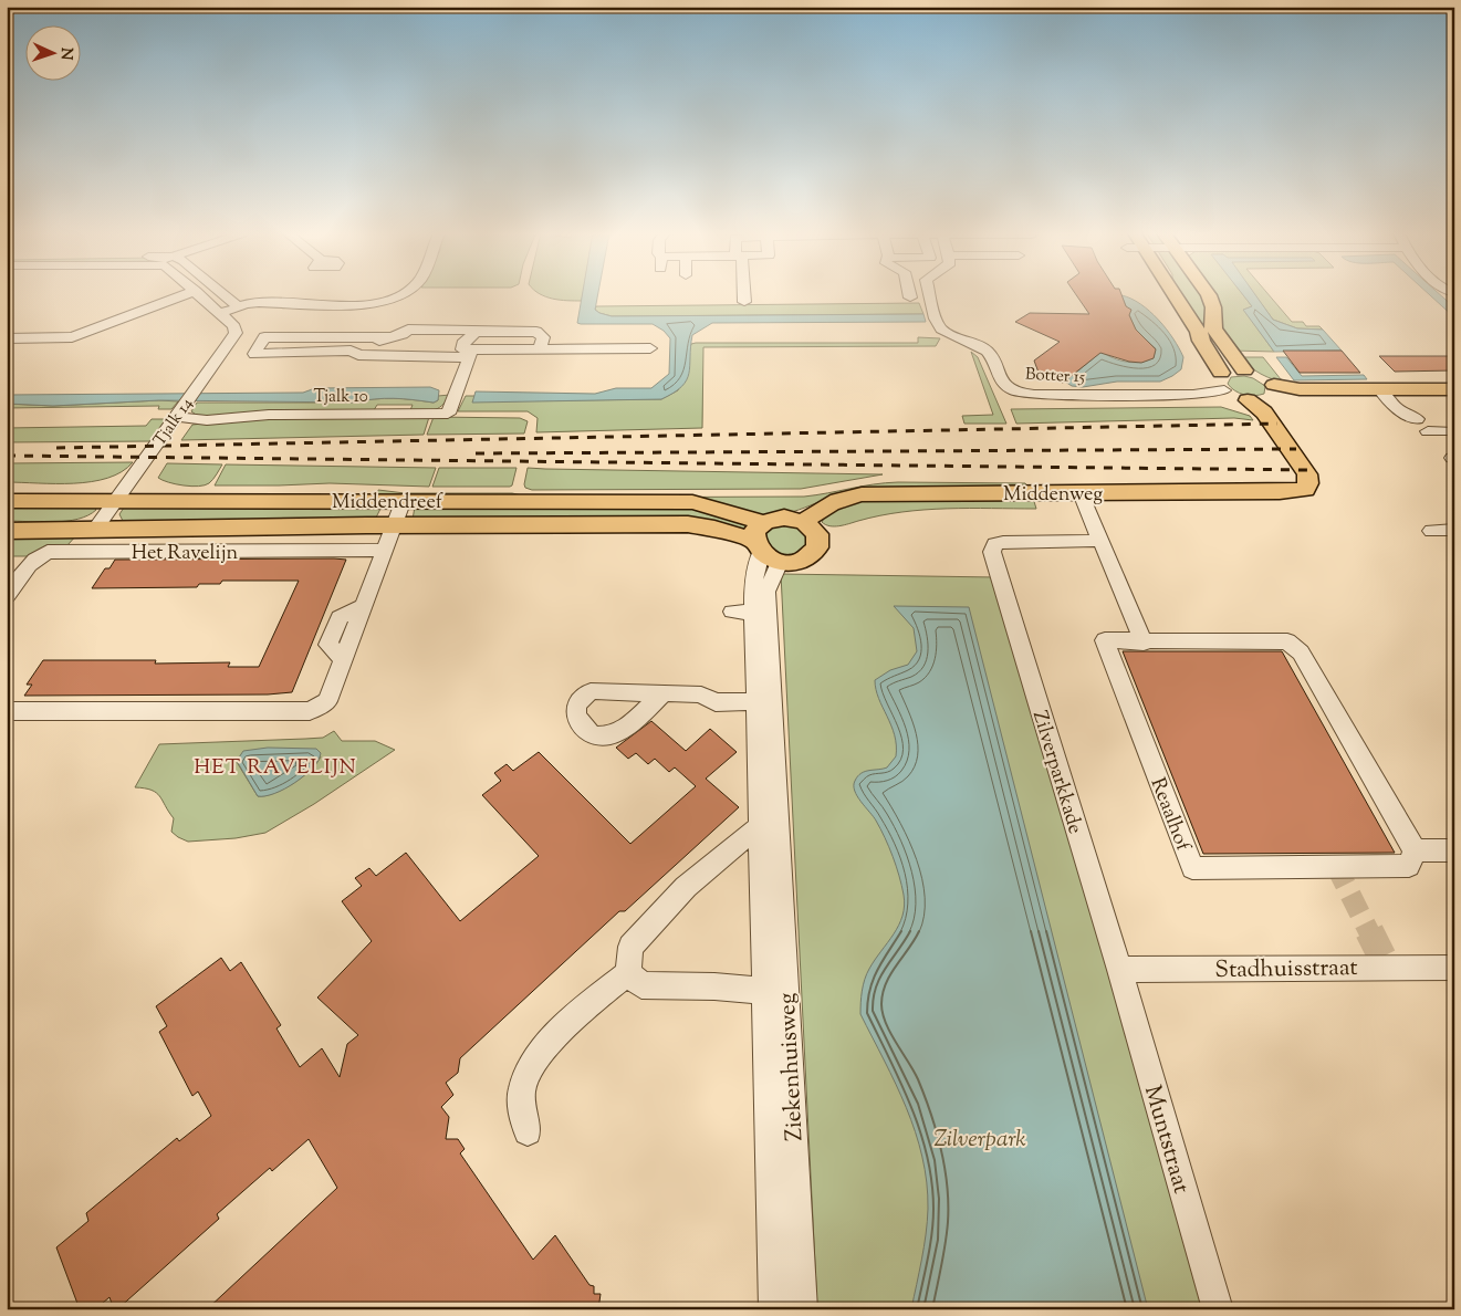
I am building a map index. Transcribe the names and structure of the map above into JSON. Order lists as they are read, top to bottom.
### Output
{
  "streets": {
    "main road": ["Middenweg", "Middendreef"],
    "street": [
      "Botter 15",
      "Tjalk 10",
      "Tjalk 14",
      "Het Ravelijn",
      "Zilverparkkade",
      "Reaalhof",
      "Stadhuisstraat",
      "Ziekenhuisweg",
      "Muntstraat"
    ]
  },
  "crossings": [
    ["Tjalk 10", "Tjalk 14"],
    ["Tjalk 14", "Middendreef"],
    ["Middendreef", "Ziekenhuisweg"],
    ["Zilverparkkade", "Stadhuisstraat"],
    ["Zilverparkkade", "Muntstraat"],
    ["Stadhuisstraat", "Muntstraat"]
  ],
  "districts": ["HET RAVELIJN"],
  "parks": ["Zilverpark"],
  "north": "right"
}
